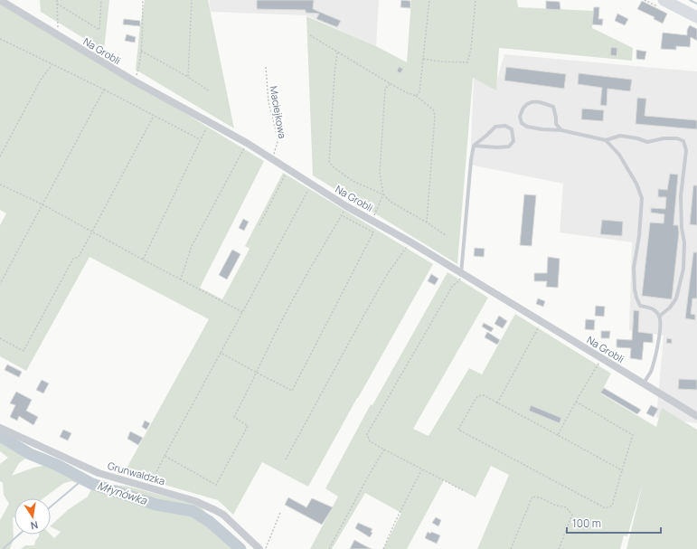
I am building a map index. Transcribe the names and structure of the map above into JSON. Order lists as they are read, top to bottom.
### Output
{
  "streets": {
    "street": ["Na Grobli", "Grunwaldzka"],
    "path": ["Maciejkowa"]
  },
  "crossings": [
    ["Na Grobli", "Maciejkowa"]
  ],
  "water": ["Młynówka"],
  "scale_bar": "100 m",
  "north": "bottom"
}
